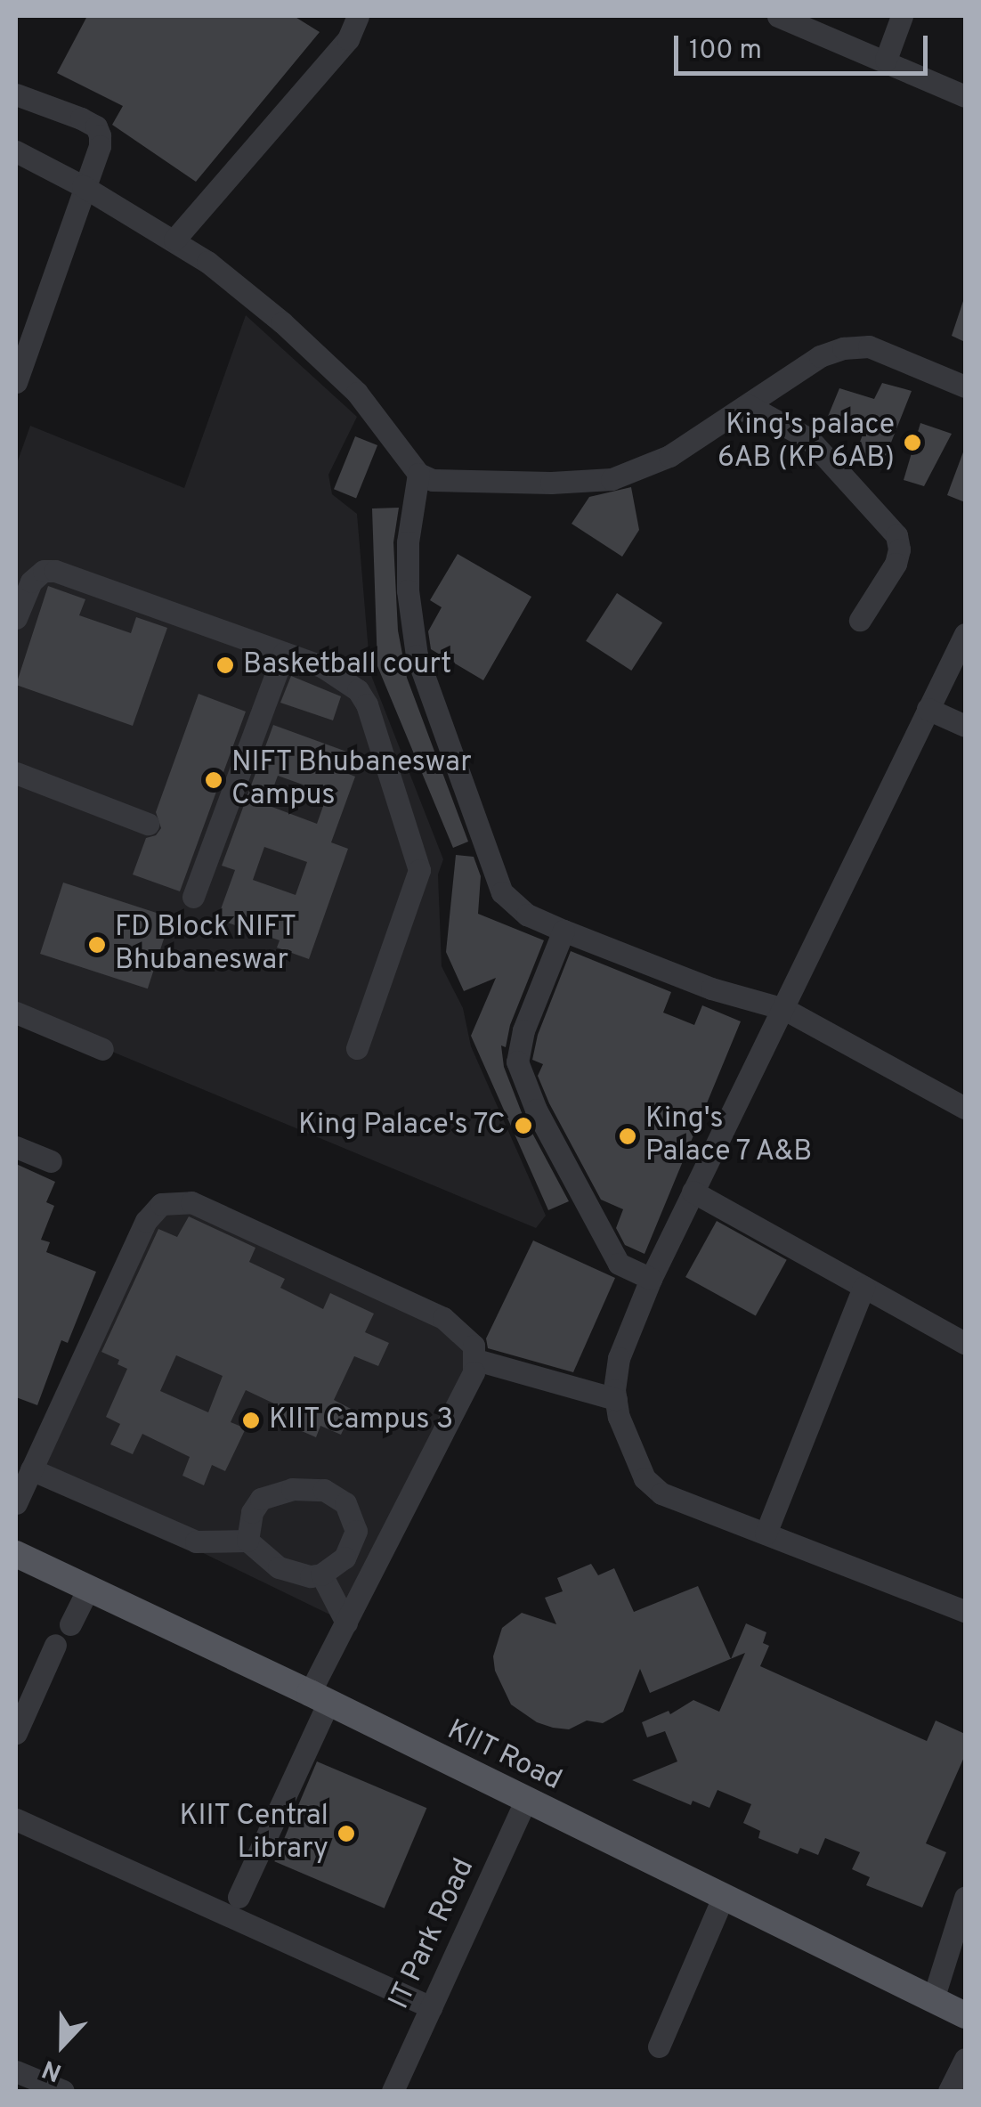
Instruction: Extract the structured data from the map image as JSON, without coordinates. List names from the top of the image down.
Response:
{
  "streets": {
    "main road": ["KIIT Road"],
    "street": ["IT Park Road"]
  },
  "crossings": [
    ["KIIT Road", "IT Park Road"]
  ],
  "places": [
    "King's palace 6AB (KP 6AB)",
    "Basketball court",
    "NIFT Bhubaneswar Campus",
    "FD Block NIFT Bhubaneswar",
    "King Palace's 7C",
    "King's Palace 7 A&B",
    "KIIT Campus 3",
    "KIIT Central Library"
  ],
  "scale_bar": "100 m",
  "north": "bottom"
}
